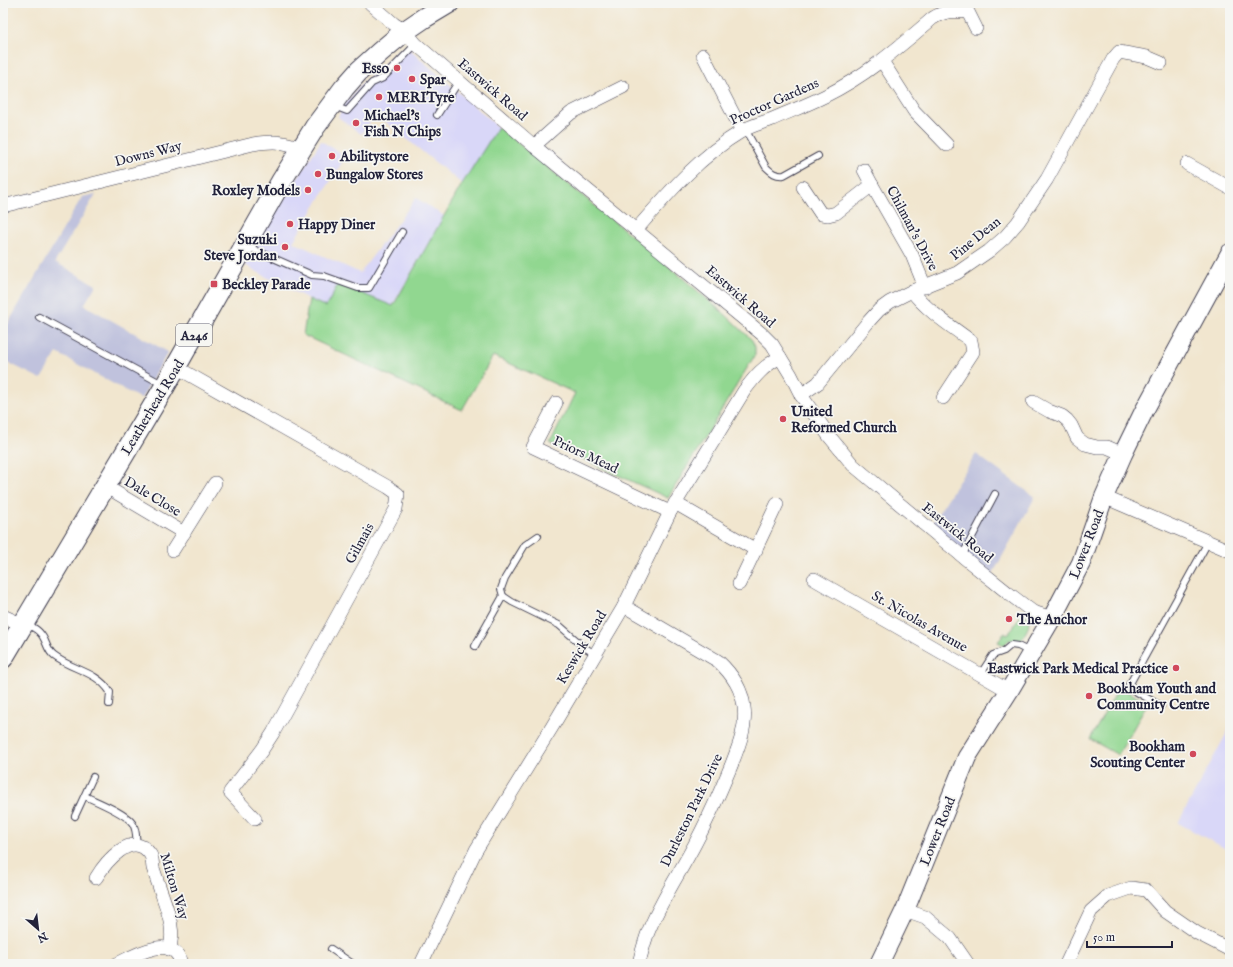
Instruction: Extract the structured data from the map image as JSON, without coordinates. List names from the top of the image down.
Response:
{
  "streets": {
    "main road": ["A246", "Leatherhead Road"],
    "street": [
      "Eastwick Road",
      "Proctor Gardens",
      "Downs Way",
      "Chilman's Drive",
      "Pine Dean",
      "Priors Mead",
      "Dale Close",
      "Gilmais",
      "Lower Road",
      "St. Nicolas Avenue",
      "Keswick Road",
      "Durleston Park Drive",
      "Milton Way"
    ]
  },
  "crossings": [
    ["Eastwick Road", "Proctor Gardens"],
    ["Eastwick Road", "Pine Dean"],
    ["Eastwick Road", "Leatherhead Road"],
    ["Eastwick Road", "Lower Road"],
    ["Eastwick Road", "Keswick Road"],
    ["Downs Way", "Leatherhead Road"],
    ["Chilman's Drive", "Pine Dean"],
    ["Leatherhead Road", "Dale Close"],
    ["Leatherhead Road", "Gilmais"],
    ["Priors Mead", "Keswick Road"],
    ["Lower Road", "St. Nicolas Avenue"],
    ["Keswick Road", "Durleston Park Drive"]
  ],
  "places": {
    "other": [
      "Esso",
      "Spar",
      "MERITyre",
      "Michael's Fish N Chips",
      "Abilitystore",
      "Bungalow Stores",
      "Roxley Models",
      "Happy Diner",
      "Suzuki Steve Jordan",
      "United Reformed Church",
      "The Anchor",
      "Eastwick Park Medical Practice",
      "Bookham Youth and Community Centre",
      "Bookham Scouting Center"
    ],
    "transit": ["Beckley Parade"]
  },
  "scale_bar": "50 m",
  "north": "bottom right"
}
